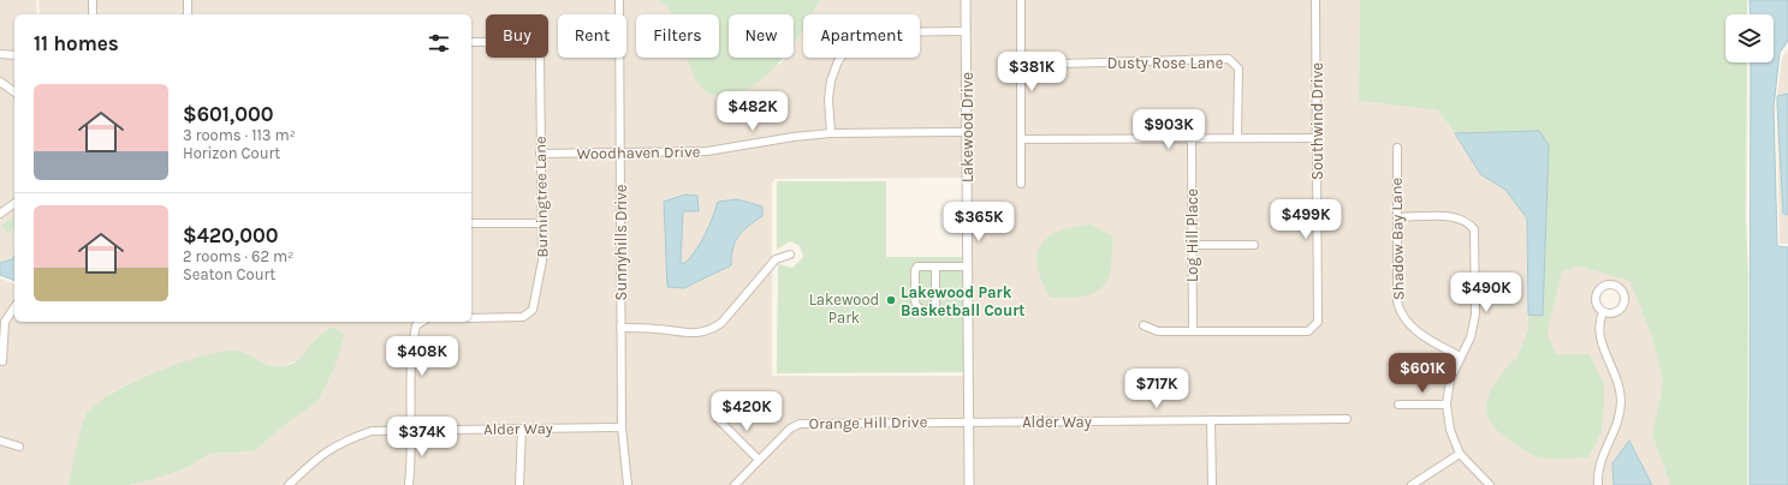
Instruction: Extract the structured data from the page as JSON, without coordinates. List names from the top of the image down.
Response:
{
  "streets": {
    "street": [
      "Dusty Rose Lane",
      "Southwind Drive",
      "Lakewood Drive",
      "Woodhaven Drive",
      "Burningtree Lane",
      "Log Hill Place",
      "Shadow Bay Lane",
      "Sunnyhills Drive",
      "Alder Way",
      "Orange Hill Drive"
    ]
  },
  "crossings": [
    ["Southwind Drive", "Log Hill Place"],
    ["Lakewood Drive", "Woodhaven Drive"],
    ["Lakewood Drive", "Alder Way"],
    ["Lakewood Drive", "Orange Hill Drive"],
    ["Woodhaven Drive", "Burningtree Lane"],
    ["Woodhaven Drive", "Sunnyhills Drive"],
    ["Sunnyhills Drive", "Alder Way"],
    ["Alder Way", "Orange Hill Drive"]
  ],
  "parks": ["Lakewood Park"],
  "places": ["Lakewood Park Basketball Court"],
  "page": {
    "chip": [
      "Buy",
      "Rent",
      "Filters",
      "New",
      "Apartment"
    ],
    "heading": "11 homes",
    "price": [
      "$381K",
      "$482K",
      "$903K",
      "$499K",
      "$365K",
      "$490K",
      "$408K",
      "$601K",
      "$717K",
      "$420K",
      "$374K"
    ],
    "list": [
      {
        "name": "$601,000",
        "note": "3 rooms · 113 m² · Horizon Court"
      },
      {
        "name": "$420,000",
        "note": "2 rooms · 62 m² · Seaton Court"
      }
    ]
  }
}
